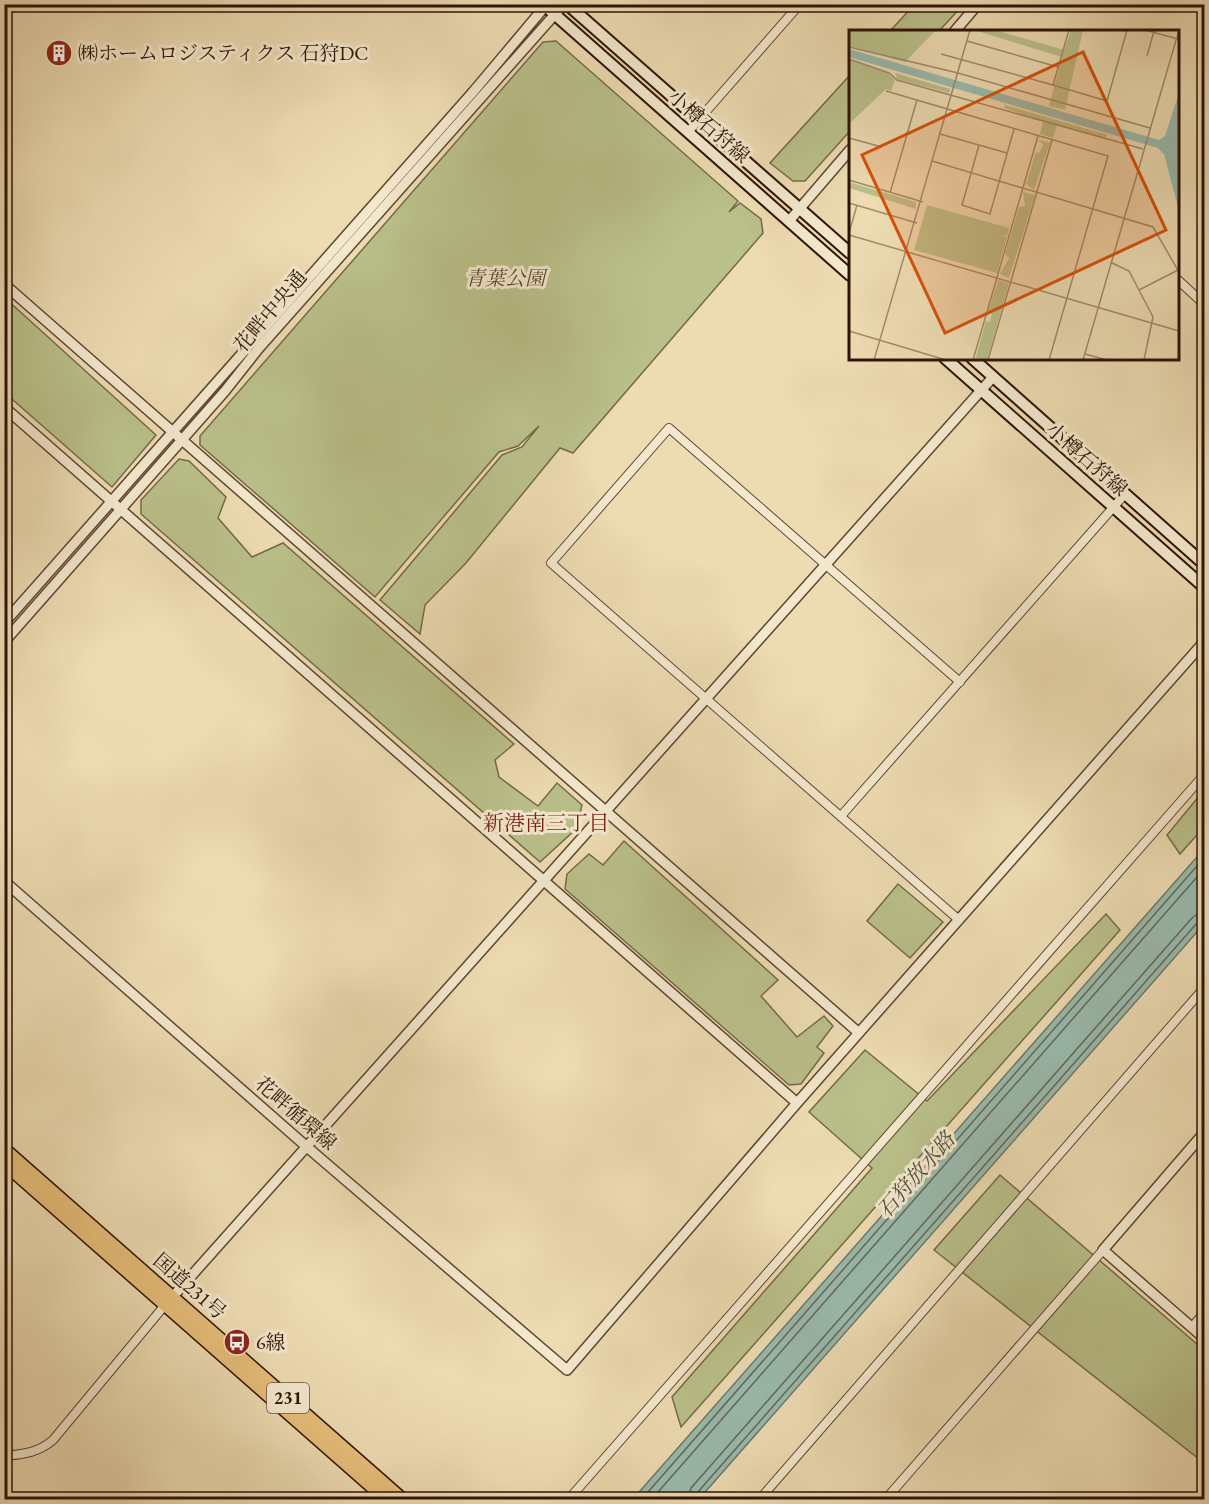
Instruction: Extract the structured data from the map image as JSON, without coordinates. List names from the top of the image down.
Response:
{
  "streets": {
    "highway": ["国道231号", "231"],
    "main road": ["小樽石狩線"],
    "street": ["花畔中央通", "花畔循環線"]
  },
  "crossings": [
    ["小樽石狩線", "花畔中央通"]
  ],
  "districts": ["新港南三丁目"],
  "water": ["石狩放水路"],
  "parks": ["青葉公園"],
  "places": {
    "building": ["㈱ホームロジスティクス 石狩DC"],
    "bus stop": ["6線"]
  }
}
